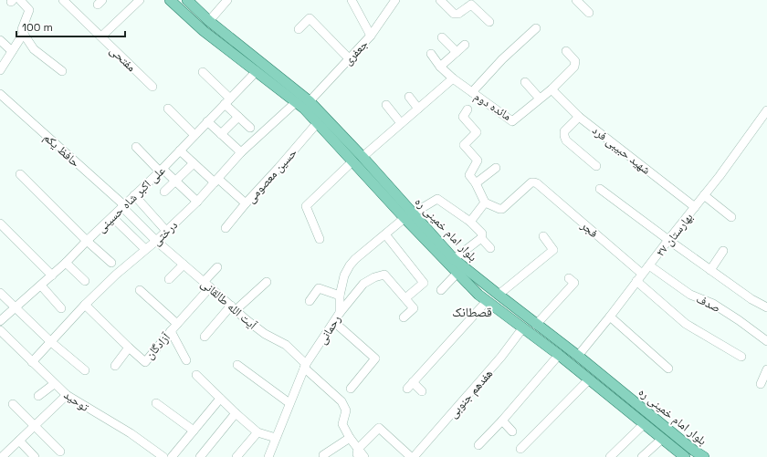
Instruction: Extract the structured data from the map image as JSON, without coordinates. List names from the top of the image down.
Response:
{
  "streets": {
    "main road": ["بلوار امام خمینی ره"],
    "street": [
      "جعفری",
      "مفتحی",
      "مائده دوم",
      "حافظ یکم",
      "شهید حبیبی فرد",
      "حسین معصومی",
      "علی اکبر شاه حسینی",
      "فجر",
      "درختی",
      "بهارستان ۲۷",
      "صدف",
      "آیت الله طالقانی",
      "رحمانی",
      "آزادگان",
      "هفدهم جنوبی",
      "توحید"
    ]
  },
  "crossings": [
    ["جعفری", "بلوار امام خمینی ره"],
    ["مائده دوم", "شهید حبیبی فرد"],
    ["حافظ یکم", "علی اکبر شاه حسینی"],
    ["حافظ یکم", "درختی"],
    ["حافظ یکم", "آیت الله طالقانی"],
    ["شهید حبیبی فرد", "بهارستان ۲۷"],
    ["حسین معصومی", "بلوار امام خمینی ره"],
    ["علی اکبر شاه حسینی", "بلوار امام خمینی ره"],
    ["بلوار امام خمینی ره", "درختی"],
    ["بلوار امام خمینی ره", "بهارستان ۲۷"],
    ["بلوار امام خمینی ره", "رحمانی"],
    ["بلوار امام خمینی ره", "هفدهم جنوبی"],
    ["فجر", "بهارستان ۲۷"],
    ["درختی", "آیت الله طالقانی"],
    ["درختی", "آزادگان"],
    ["درختی", "توحید"],
    ["بهارستان ۲۷", "صدف"],
    ["آیت الله طالقانی", "رحمانی"],
    ["آیت الله طالقانی", "آزادگان"]
  ],
  "districts": ["قصطانک"],
  "scale_bar": "100 m"
}
